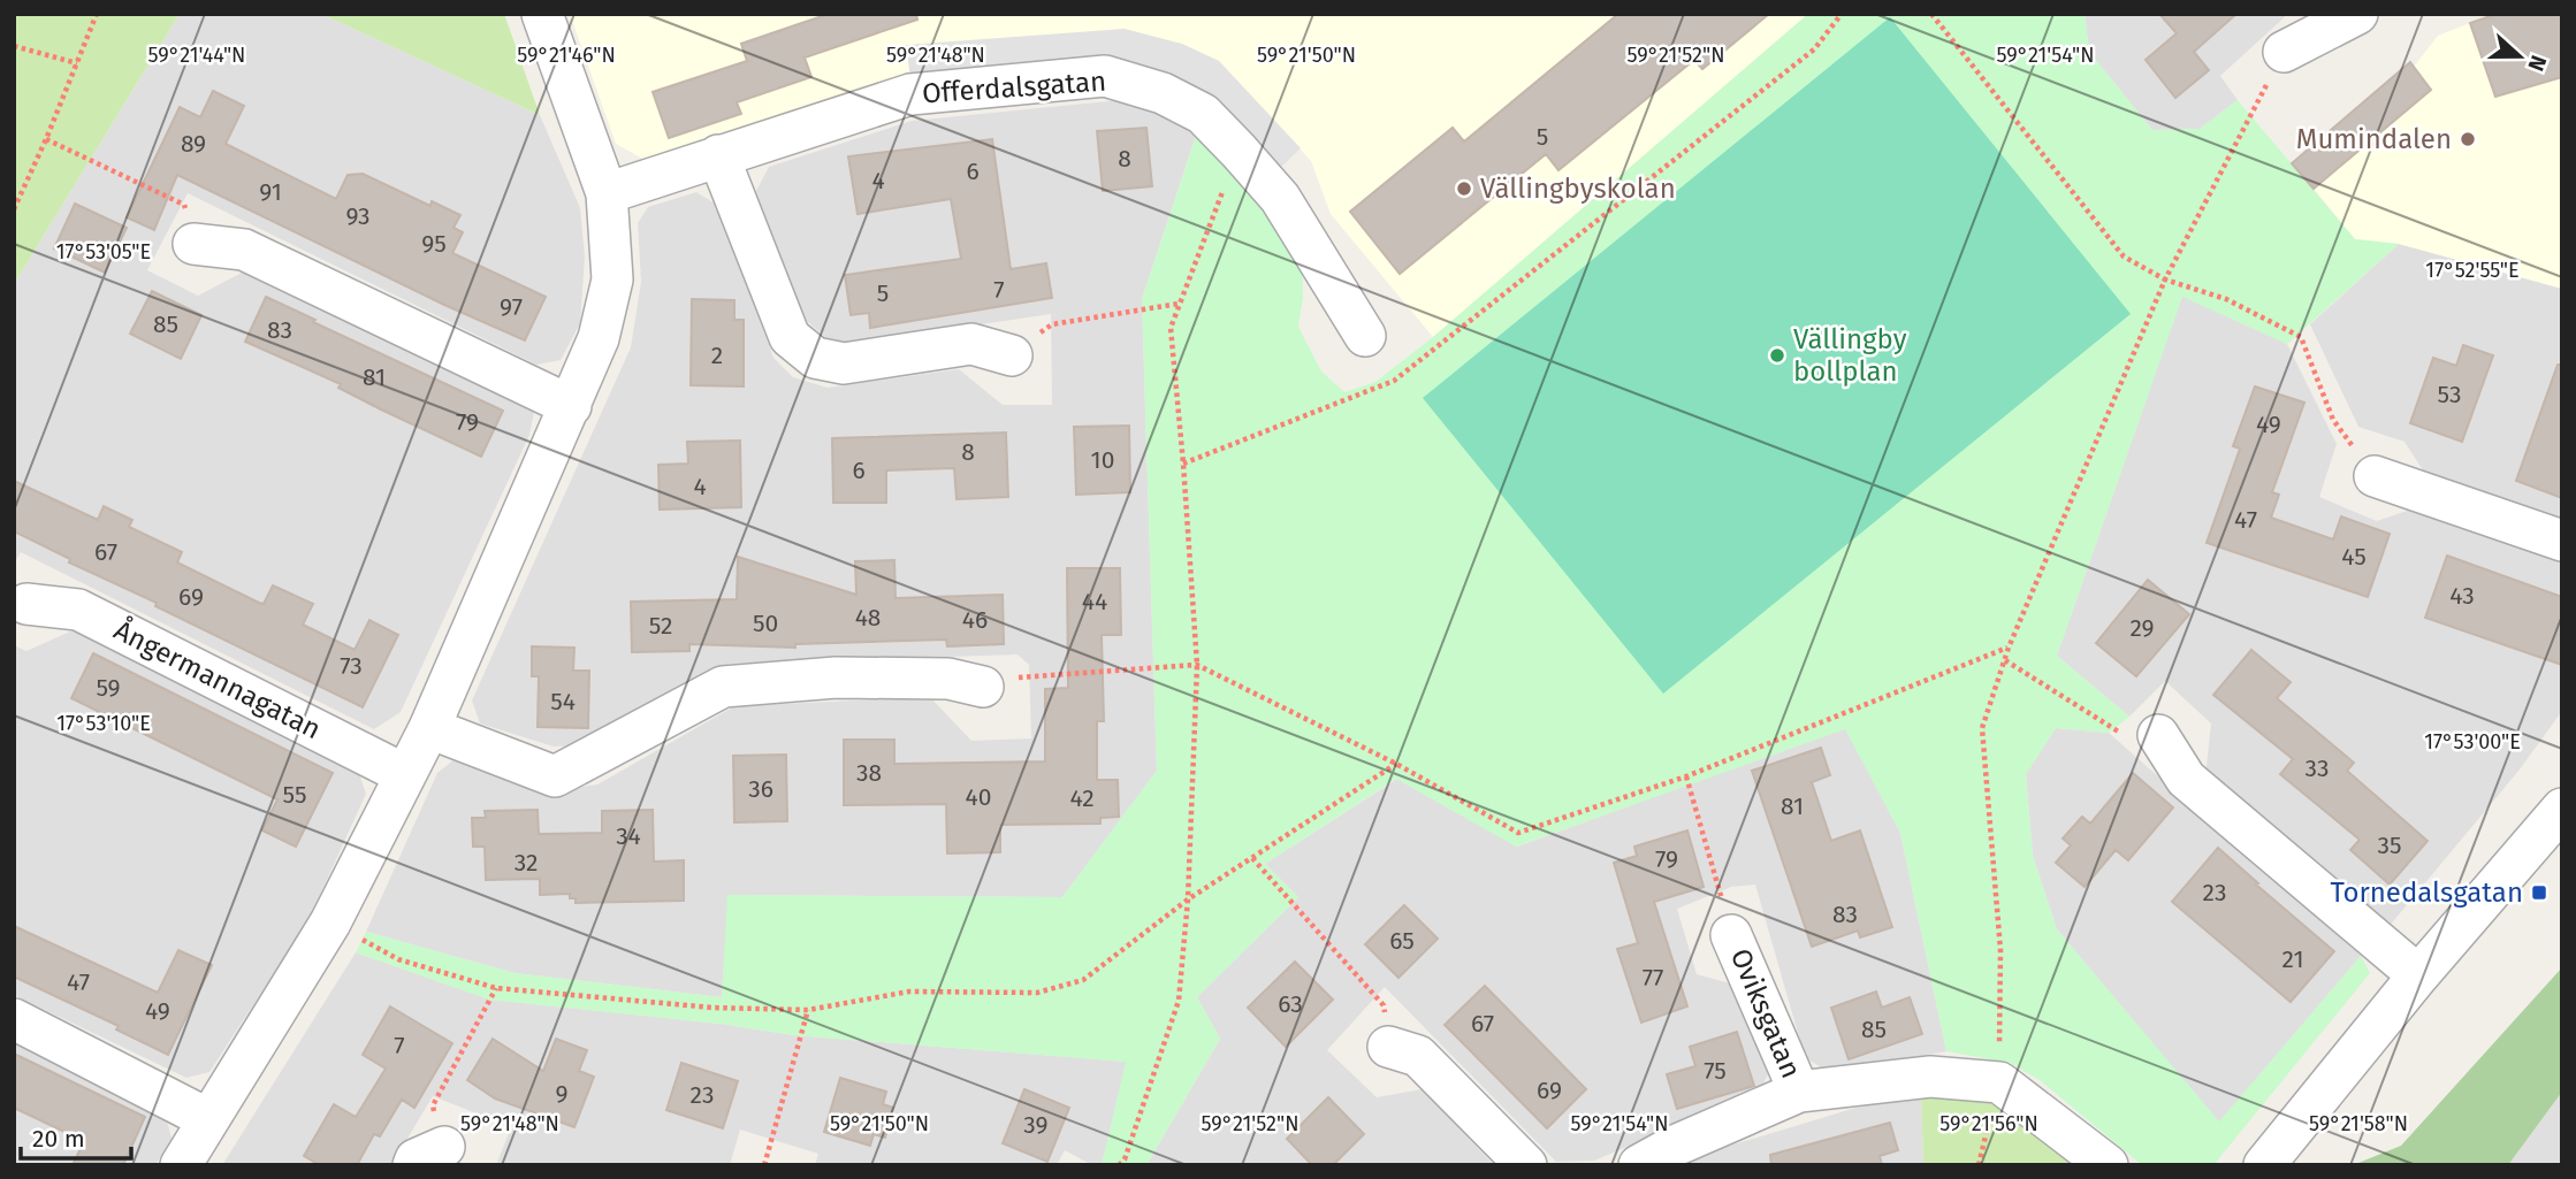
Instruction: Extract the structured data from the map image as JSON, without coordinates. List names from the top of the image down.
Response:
{
  "streets": {
    "street": ["Offerdalsgatan", "Ångermannagatan", "Oviksgatan"]
  },
  "places": {
    "other": ["Mumindalen", "Vällingbyskolan", "Vällingby bollplan"],
    "transit": ["Tornedalsgatan"]
  },
  "house_numbers": [
    "5",
    "89",
    "8",
    "6",
    "4",
    "91",
    "93",
    "95",
    "7",
    "5",
    "97",
    "85",
    "83",
    "2",
    "81",
    "53",
    "79",
    "49",
    "8",
    "10",
    "6",
    "4",
    "47",
    "67",
    "45",
    "43",
    "69",
    "44",
    "48",
    "46",
    "50",
    "52",
    "29",
    "73",
    "59",
    "54",
    "33",
    "38",
    "36",
    "55",
    "40",
    "42",
    "81",
    "34",
    "35",
    "79",
    "32",
    "23",
    "83",
    "65",
    "21",
    "77",
    "47",
    "63",
    "49",
    "67",
    "85",
    "7",
    "75",
    "69",
    "9",
    "23",
    "39"
  ],
  "scale_bar": "20 m",
  "north": "right",
  "coordinates": [
    "59°21'44\"N",
    "59°21'46\"N",
    "59°21'48\"N",
    "59°21'50\"N",
    "59°21'52\"N",
    "59°21'54\"N",
    "17°53'05\"E",
    "17°52'55\"E",
    "17°53'10\"E",
    "17°53'00\"E",
    "59°21'56\"N",
    "59°21'58\"N"
  ]
}
